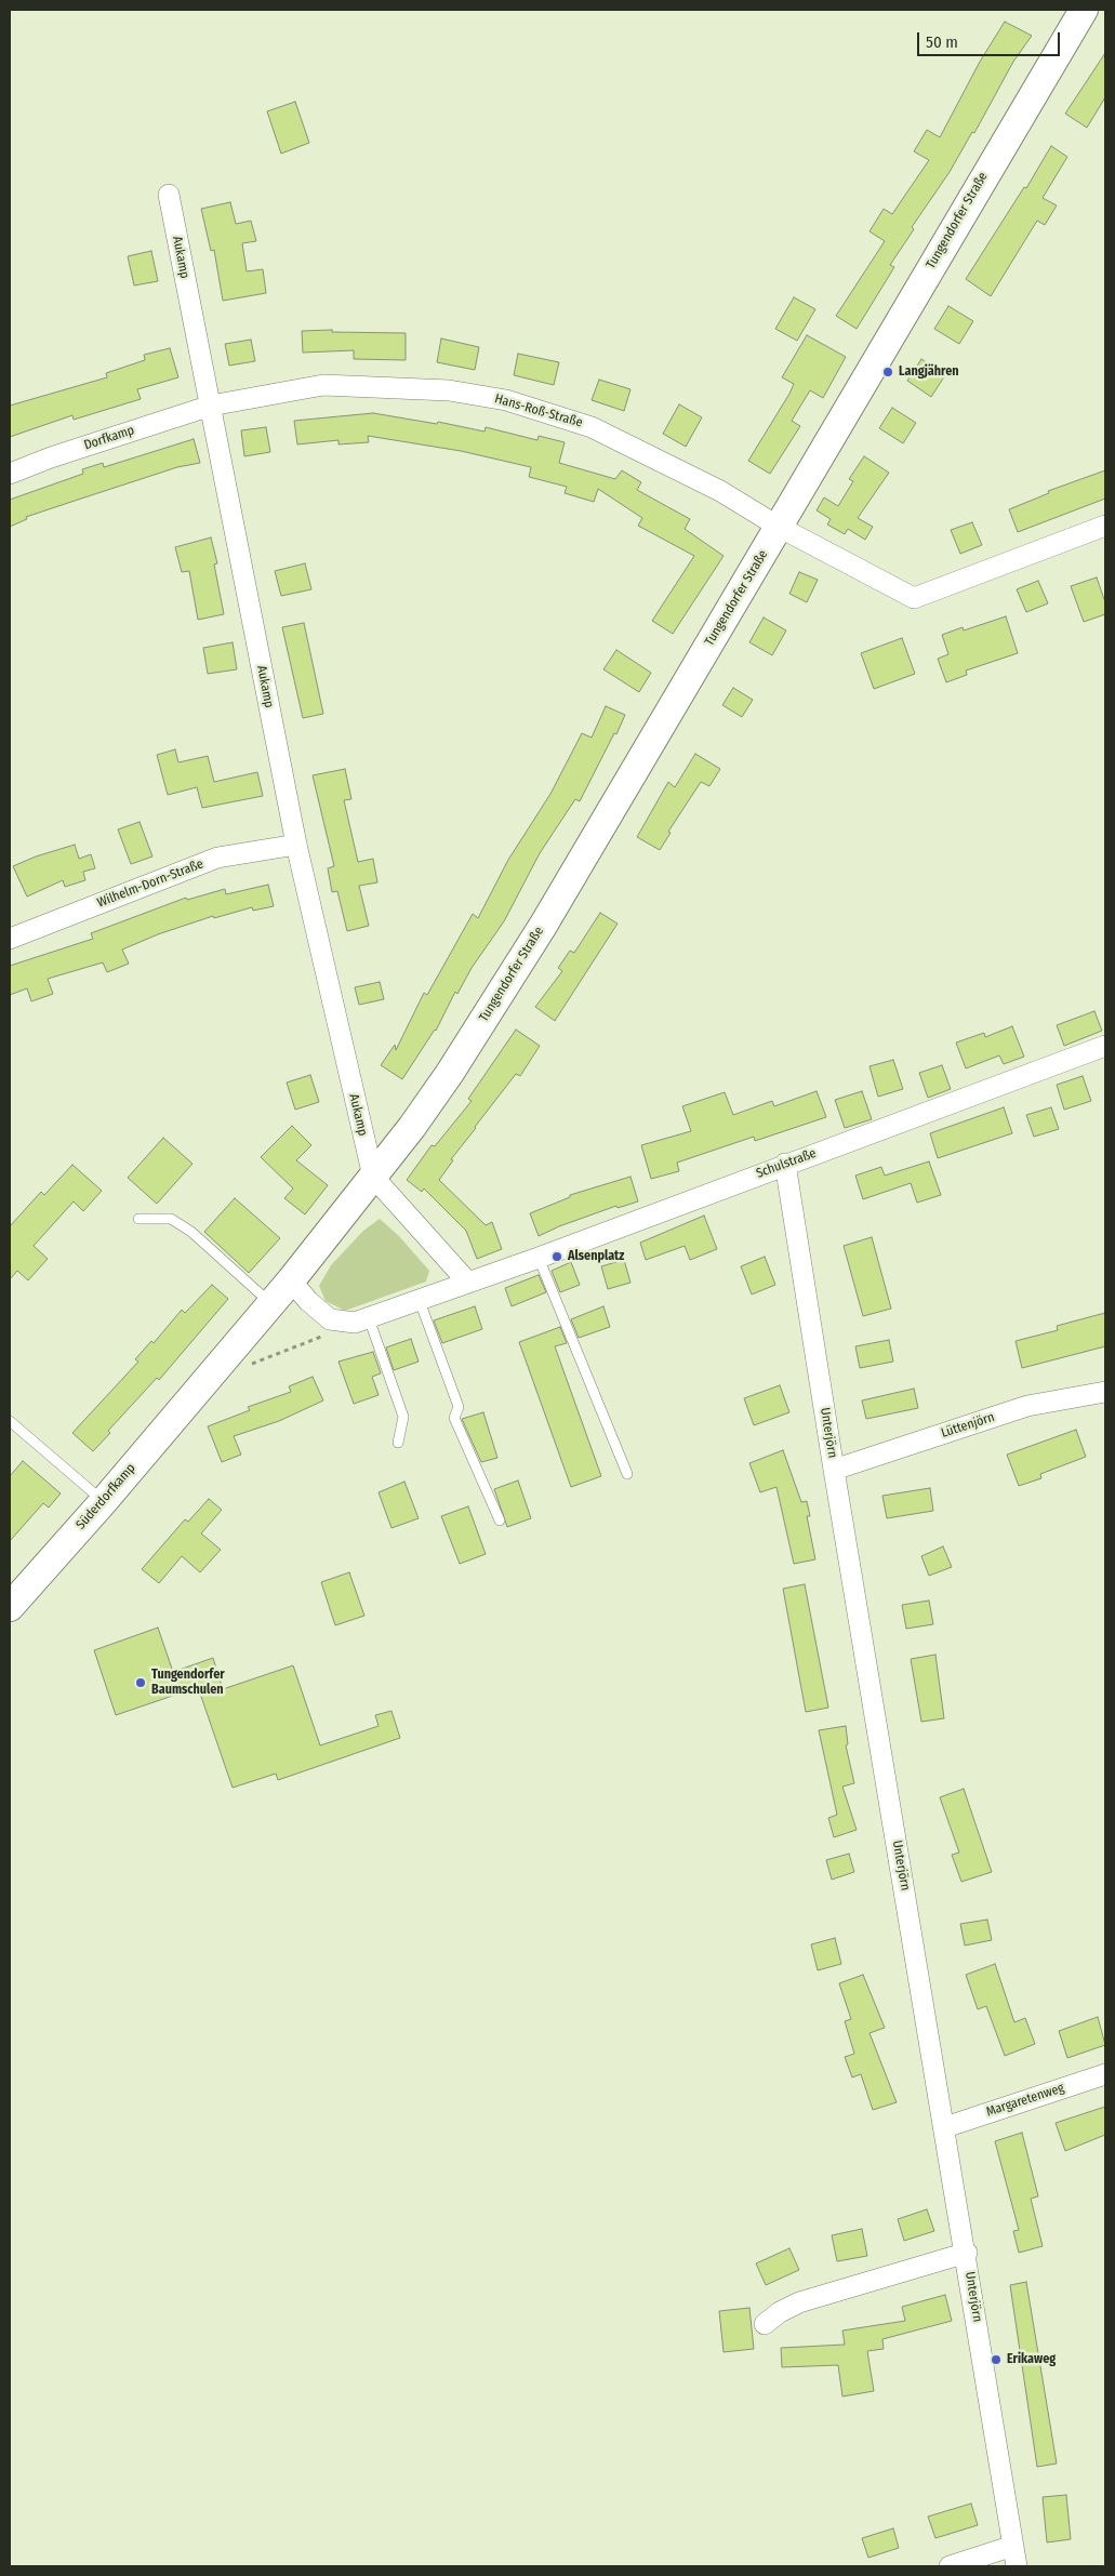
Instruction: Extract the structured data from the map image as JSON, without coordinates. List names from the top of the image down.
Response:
{
  "streets": {
    "main road": ["Tungendorfer Straße", "Süderdorfkamp"],
    "street": [
      "Aukamp",
      "Hans-Roß-Straße",
      "Dorfkamp",
      "Wilhelm-Dorn-Straße",
      "Schulstraße",
      "Lüttenjörn",
      "Unterjörn",
      "Margaretenweg"
    ]
  },
  "crossings": [
    ["Tungendorfer Straße", "Aukamp"],
    ["Tungendorfer Straße", "Hans-Roß-Straße"],
    ["Aukamp", "Hans-Roß-Straße"],
    ["Aukamp", "Dorfkamp"],
    ["Aukamp", "Wilhelm-Dorn-Straße"],
    ["Hans-Roß-Straße", "Dorfkamp"],
    ["Schulstraße", "Unterjörn"],
    ["Lüttenjörn", "Unterjörn"],
    ["Unterjörn", "Margaretenweg"]
  ],
  "places": [
    "Langjähren",
    "Alsenplatz",
    "Tungendorfer Baumschulen",
    "Erikaweg"
  ],
  "scale_bar": "50 m"
}
